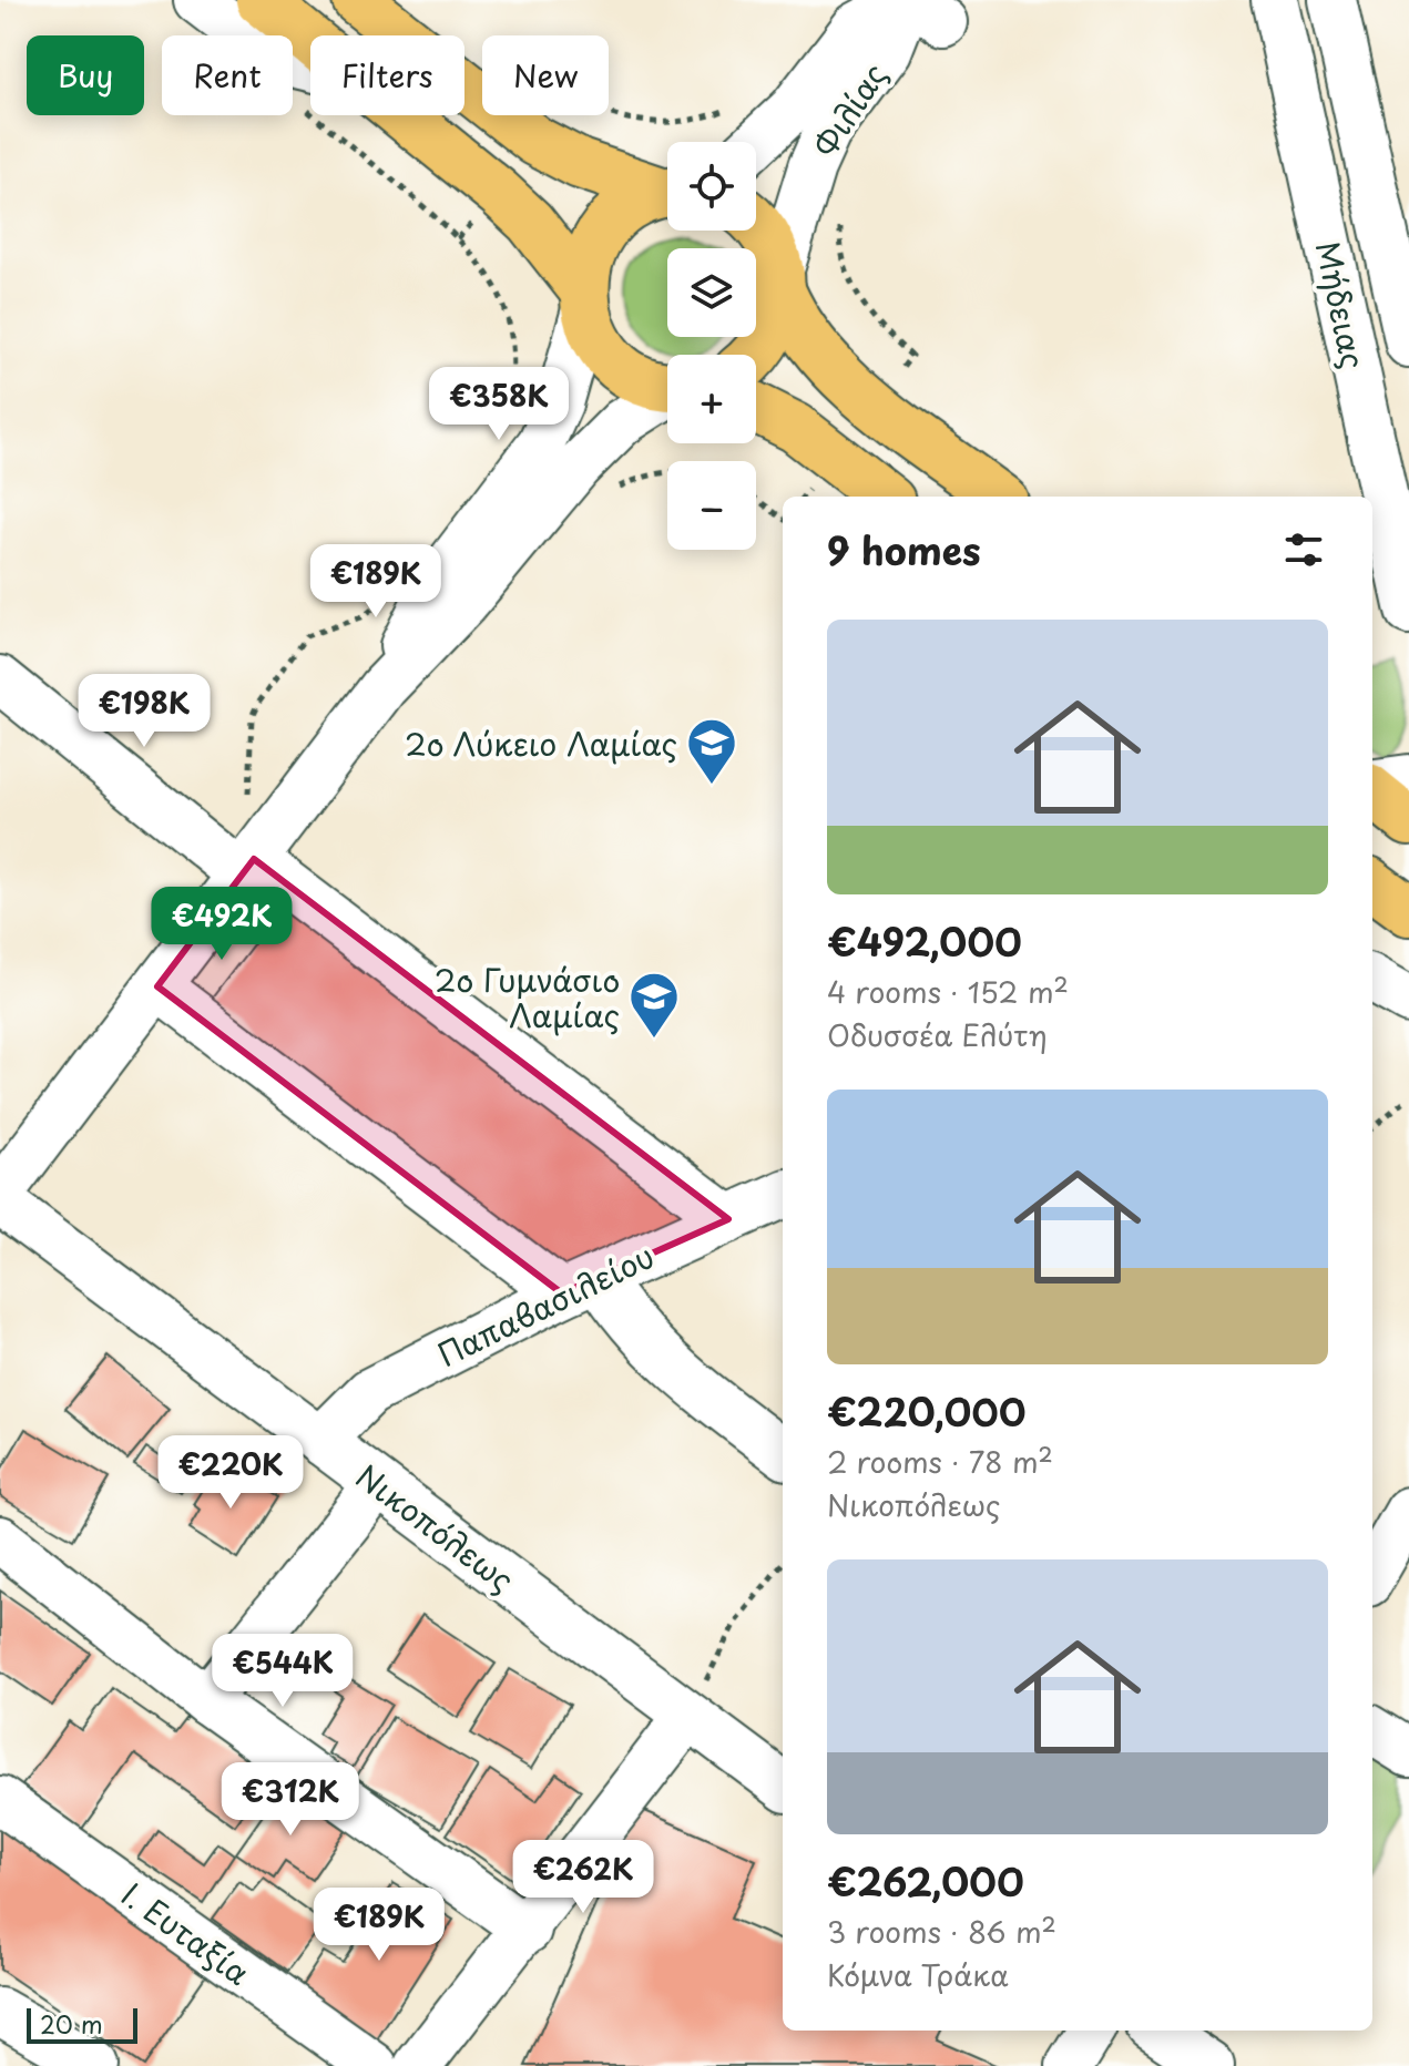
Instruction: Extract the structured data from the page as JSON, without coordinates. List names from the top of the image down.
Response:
{
  "streets": {
    "street": [
      "Φιλίας",
      "Μήδειας",
      "Παπαβασιλείου",
      "Νικοπόλεως",
      "Ι. Ευταξία"
    ]
  },
  "crossings": [
    ["Παπαβασιλείου", "Νικοπόλεως"]
  ],
  "places": {
    "school or university": ["2ο Λύκειο Λαμίας", "2ο Γυμνάσιο Λαμίας"]
  },
  "scale_bar": "20 m",
  "page": {
    "chip": [
      "Buy",
      "Rent",
      "Filters",
      "New"
    ],
    "map_buttons": ["+", "−"],
    "price": [
      "€358K",
      "€189K",
      "€198K",
      "€492K",
      "€220K",
      "€544K",
      "€312K",
      "€262K",
      "€189K"
    ],
    "heading": "9 homes",
    "list": [
      {
        "name": "€492,000",
        "note": "4 rooms · 152 m² · Οδυσσέα Ελύτη"
      },
      {
        "name": "€220,000",
        "note": "2 rooms · 78 m² · Νικοπόλεως"
      },
      {
        "name": "€262,000",
        "note": "3 rooms · 86 m² · Κόμνα Τράκα"
      }
    ],
    "scale": "20 m"
  }
}
